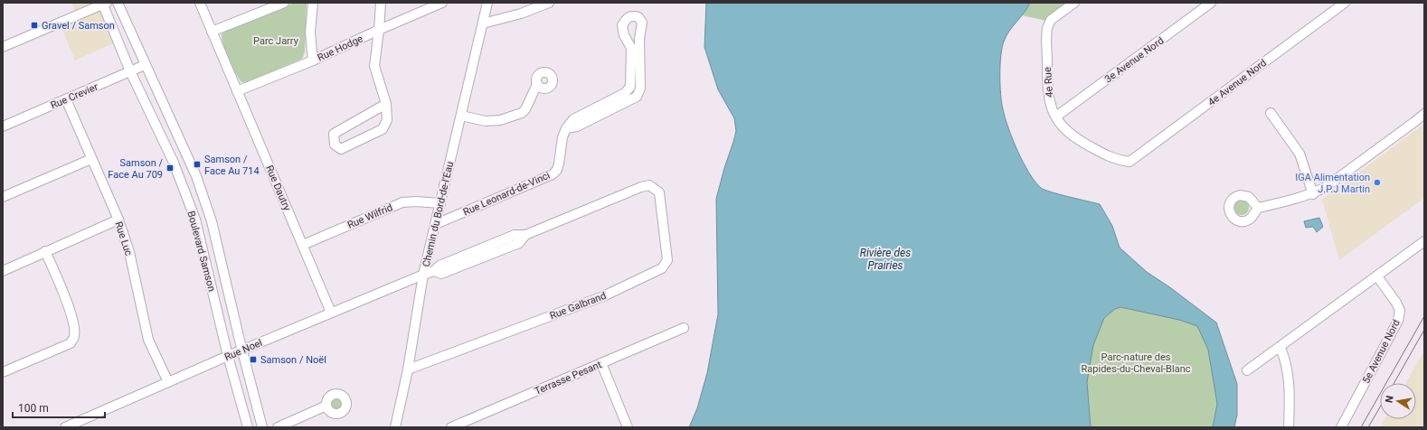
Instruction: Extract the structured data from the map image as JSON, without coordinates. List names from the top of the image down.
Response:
{
  "streets": {
    "street": [
      "Rue Hodge",
      "3e Avenue Nord",
      "4e Rue",
      "4e Avenue Nord",
      "Rue Crevier",
      "Rue Dautry",
      "Rue Leonard-de-Vinci",
      "Chemin du Bord-de-l'Eau",
      "Rue Wilfrid",
      "Rue Luc",
      "Boulevard Samson",
      "Rue Galbrand",
      "Rue Noel",
      "5e Avenue Nord",
      "Terrasse Pesant"
    ]
  },
  "crossings": [
    ["Rue Hodge", "Rue Dautry"],
    ["3e Avenue Nord", "4e Rue"],
    ["4e Rue", "4e Avenue Nord"],
    ["Rue Crevier", "Rue Luc"],
    ["Rue Crevier", "Boulevard Samson"],
    ["Rue Dautry", "Rue Wilfrid"],
    ["Rue Dautry", "Rue Noel"],
    ["Rue Leonard-de-Vinci", "Chemin du Bord-de-l'Eau"],
    ["Chemin du Bord-de-l'Eau", "Rue Wilfrid"],
    ["Chemin du Bord-de-l'Eau", "Rue Galbrand"],
    ["Chemin du Bord-de-l'Eau", "Rue Noel"],
    ["Rue Luc", "Rue Noel"],
    ["Boulevard Samson", "Rue Noel"],
    ["Rue Galbrand", "Rue Noel"]
  ],
  "water": ["Rivière des Prairies"],
  "parks": ["Parc Jarry", "Parc-nature des Rapides-du-Cheval-Blanc"],
  "places": {
    "transit": [
      "Gravel / Samson",
      "Samson / Face Au 714",
      "Samson / Face Au 709",
      "Samson / Noël"
    ],
    "other": ["IGA Alimentation J.P.J Martin"]
  },
  "scale_bar": "100 m",
  "north": "left"
}
